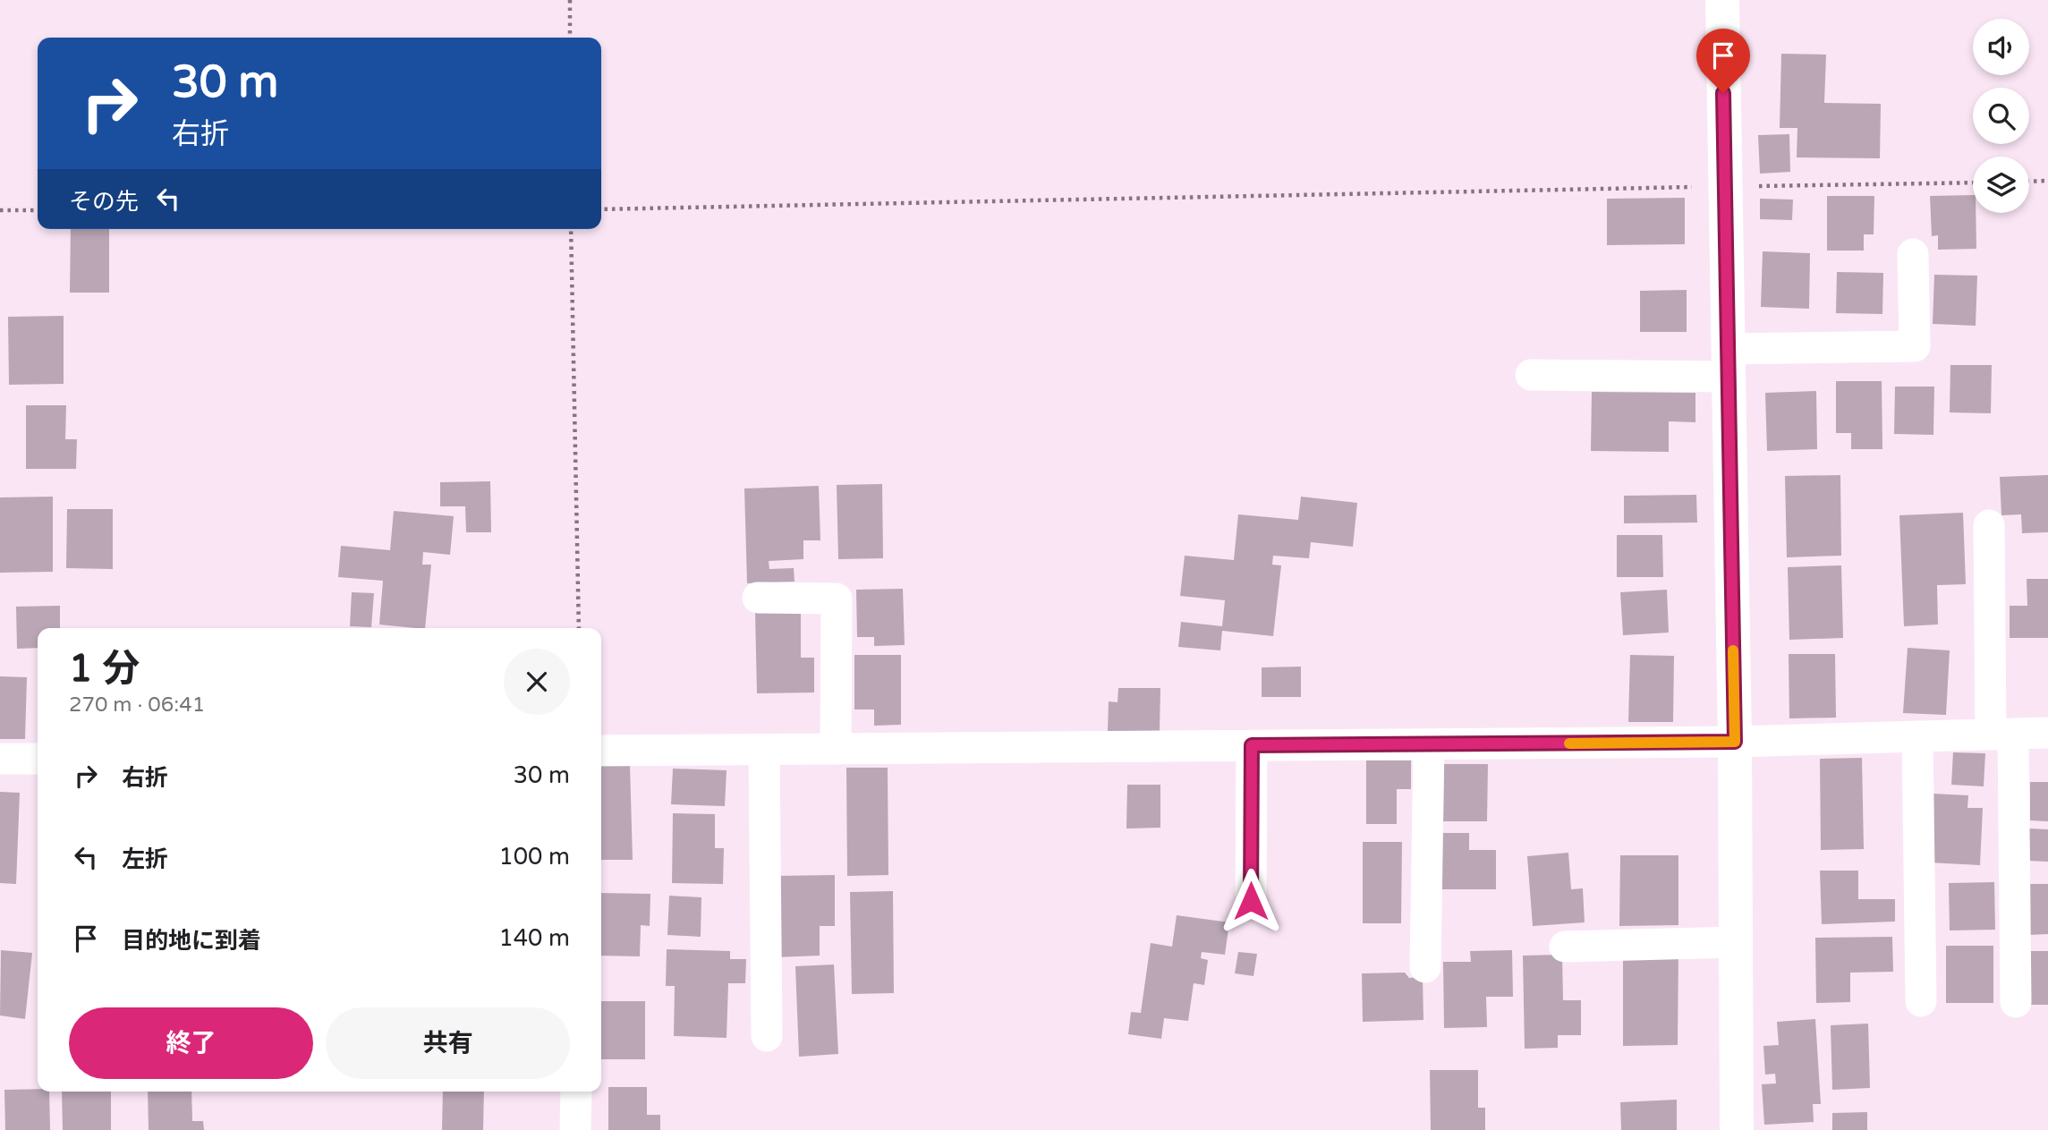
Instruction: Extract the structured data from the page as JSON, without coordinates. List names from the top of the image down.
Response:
{
  "page": {
    "turn": ["30 m", "右折"],
    "then": "その先",
    "heading": ["1 分", "270 m · 06:41"],
    "list": [
      {
        "name": "右折",
        "value": "30 m"
      },
      {
        "name": "左折",
        "value": "100 m"
      },
      {
        "name": "目的地に到着",
        "value": "140 m"
      }
    ],
    "buttons": ["終了", "共有"]
  }
}
